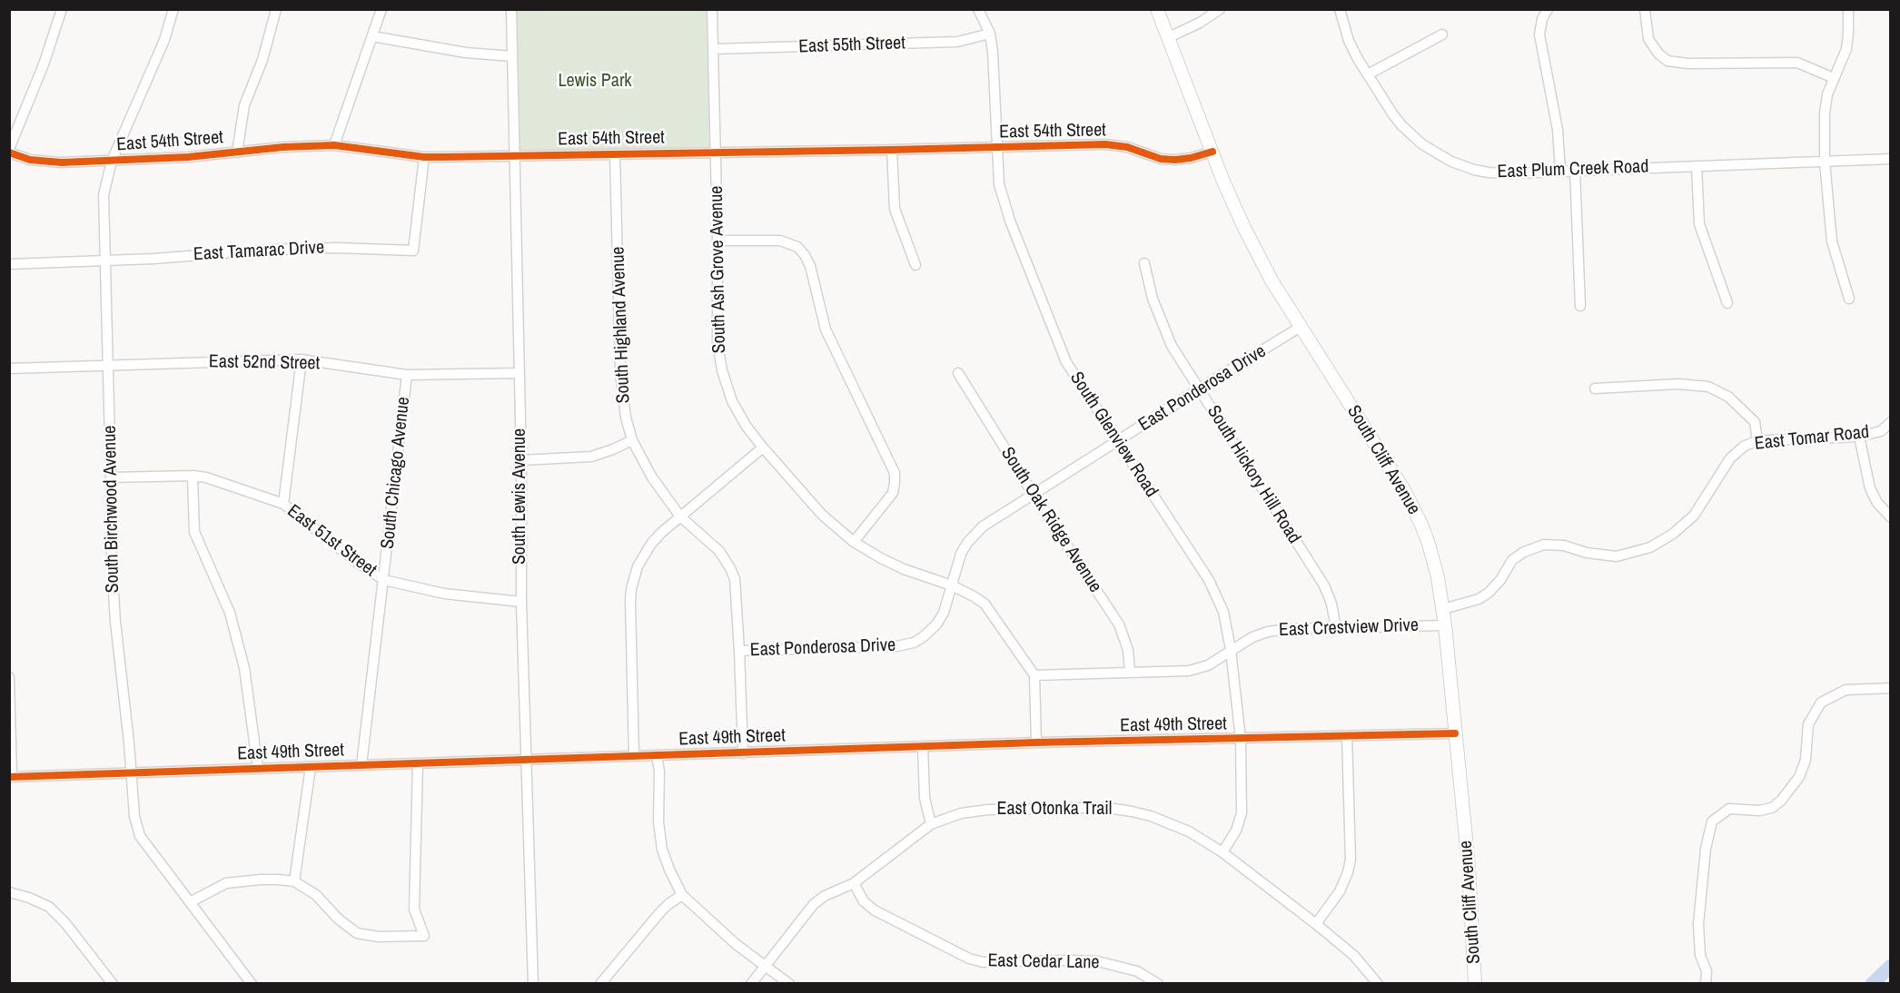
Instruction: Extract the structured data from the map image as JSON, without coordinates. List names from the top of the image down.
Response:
{
  "streets": {
    "main road": ["South Cliff Avenue"],
    "street": [
      "East 55th Street",
      "East 54th Street",
      "East Plum Creek Road",
      "East Tamarac Drive",
      "South Ash Grove Avenue",
      "South Highland Avenue",
      "East 52nd Street",
      "East Ponderosa Drive",
      "South Glenview Road",
      "East Tomar Road",
      "South Chicago Avenue",
      "South Hickory Hill Road",
      "South Lewis Avenue",
      "South Birchwood Avenue",
      "South Oak Ridge Avenue",
      "East 51st Street",
      "East Crestview Drive",
      "East 49th Street",
      "East Otonka Trail",
      "East Cedar Lane"
    ]
  },
  "crossings": [
    ["East 55th Street", "South Ash Grove Avenue"],
    ["East 55th Street", "South Glenview Road"],
    ["East 54th Street", "East Tamarac Drive"],
    ["East 54th Street", "South Ash Grove Avenue"],
    ["East 54th Street", "South Highland Avenue"],
    ["East 54th Street", "South Glenview Road"],
    ["East 54th Street", "South Cliff Avenue"],
    ["East 54th Street", "South Lewis Avenue"],
    ["East 54th Street", "South Birchwood Avenue"],
    ["East Tamarac Drive", "South Birchwood Avenue"],
    ["South Ash Grove Avenue", "East Ponderosa Drive"],
    ["South Ash Grove Avenue", "East Crestview Drive"],
    ["South Highland Avenue", "East Ponderosa Drive"],
    ["South Highland Avenue", "East 49th Street"],
    ["East 52nd Street", "South Chicago Avenue"],
    ["East 52nd Street", "South Lewis Avenue"],
    ["East 52nd Street", "South Birchwood Avenue"],
    ["East Ponderosa Drive", "South Glenview Road"],
    ["East Ponderosa Drive", "South Cliff Avenue"],
    ["East Ponderosa Drive", "South Hickory Hill Road"],
    ["East Ponderosa Drive", "South Oak Ridge Avenue"],
    ["South Glenview Road", "East Crestview Drive"],
    ["South Glenview Road", "East 49th Street"],
    ["South Glenview Road", "East Otonka Trail"],
    ["East Tomar Road", "South Cliff Avenue"],
    ["South Cliff Avenue", "East Crestview Drive"],
    ["South Cliff Avenue", "East 49th Street"],
    ["South Chicago Avenue", "East 51st Street"],
    ["South Chicago Avenue", "East 49th Street"],
    ["South Hickory Hill Road", "East Crestview Drive"],
    ["South Lewis Avenue", "East 51st Street"],
    ["South Lewis Avenue", "East 49th Street"],
    ["South Birchwood Avenue", "East 51st Street"],
    ["South Birchwood Avenue", "East 49th Street"],
    ["South Oak Ridge Avenue", "East Crestview Drive"],
    ["East Otonka Trail", "East Cedar Lane"]
  ],
  "parks": ["Lewis Park"]
}
